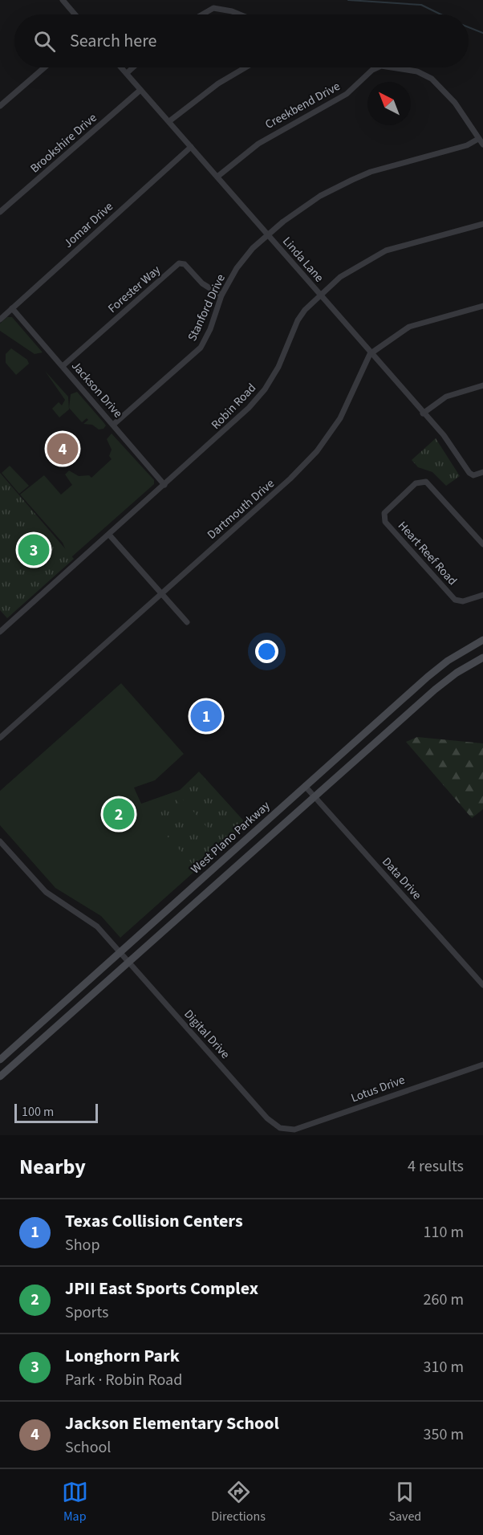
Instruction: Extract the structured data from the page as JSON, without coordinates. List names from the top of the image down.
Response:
{
  "streets": {
    "main road": ["West Plano Parkway"],
    "street": [
      "Creekbend Drive",
      "Brookshire Drive",
      "Jomar Drive",
      "Linda Lane",
      "Forester Way",
      "Stanford Drive",
      "Jackson Drive",
      "Robin Road",
      "Dartmouth Drive",
      "Heart Reef Road",
      "Data Drive",
      "Digital Drive",
      "Lotus Drive"
    ]
  },
  "crossings": [
    ["Creekbend Drive", "Linda Lane"],
    ["Creekbend Drive", "Stanford Drive"],
    ["Brookshire Drive", "Linda Lane"],
    ["Jomar Drive", "Linda Lane"],
    ["Jomar Drive", "Jackson Drive"],
    ["Linda Lane", "Stanford Drive"],
    ["Linda Lane", "Robin Road"],
    ["Linda Lane", "Dartmouth Drive"],
    ["Forester Way", "Stanford Drive"],
    ["Forester Way", "Jackson Drive"],
    ["Stanford Drive", "Jackson Drive"],
    ["Jackson Drive", "Robin Road"],
    ["West Plano Parkway", "Data Drive"],
    ["West Plano Parkway", "Digital Drive"],
    ["Digital Drive", "Lotus Drive"]
  ],
  "scale_bar": "100 m",
  "north": "top left",
  "page": {
    "search": "Search here",
    "pins": [
      "4",
      "3",
      "1",
      "2"
    ],
    "scale": "100 m",
    "heading": ["Nearby", "4 results"],
    "list": [
      {
        "mark": "1",
        "name": "Texas Collision Centers",
        "note": "Shop",
        "value": "110 m"
      },
      {
        "mark": "2",
        "name": "JPII East Sports Complex",
        "note": "Sports",
        "value": "260 m"
      },
      {
        "mark": "3",
        "name": "Longhorn Park",
        "note": "Park · Robin Road",
        "value": "310 m"
      },
      {
        "mark": "4",
        "name": "Jackson Elementary School",
        "note": "School",
        "value": "350 m"
      }
    ],
    "nav": ["Map", "Directions", "Saved"]
  }
}
